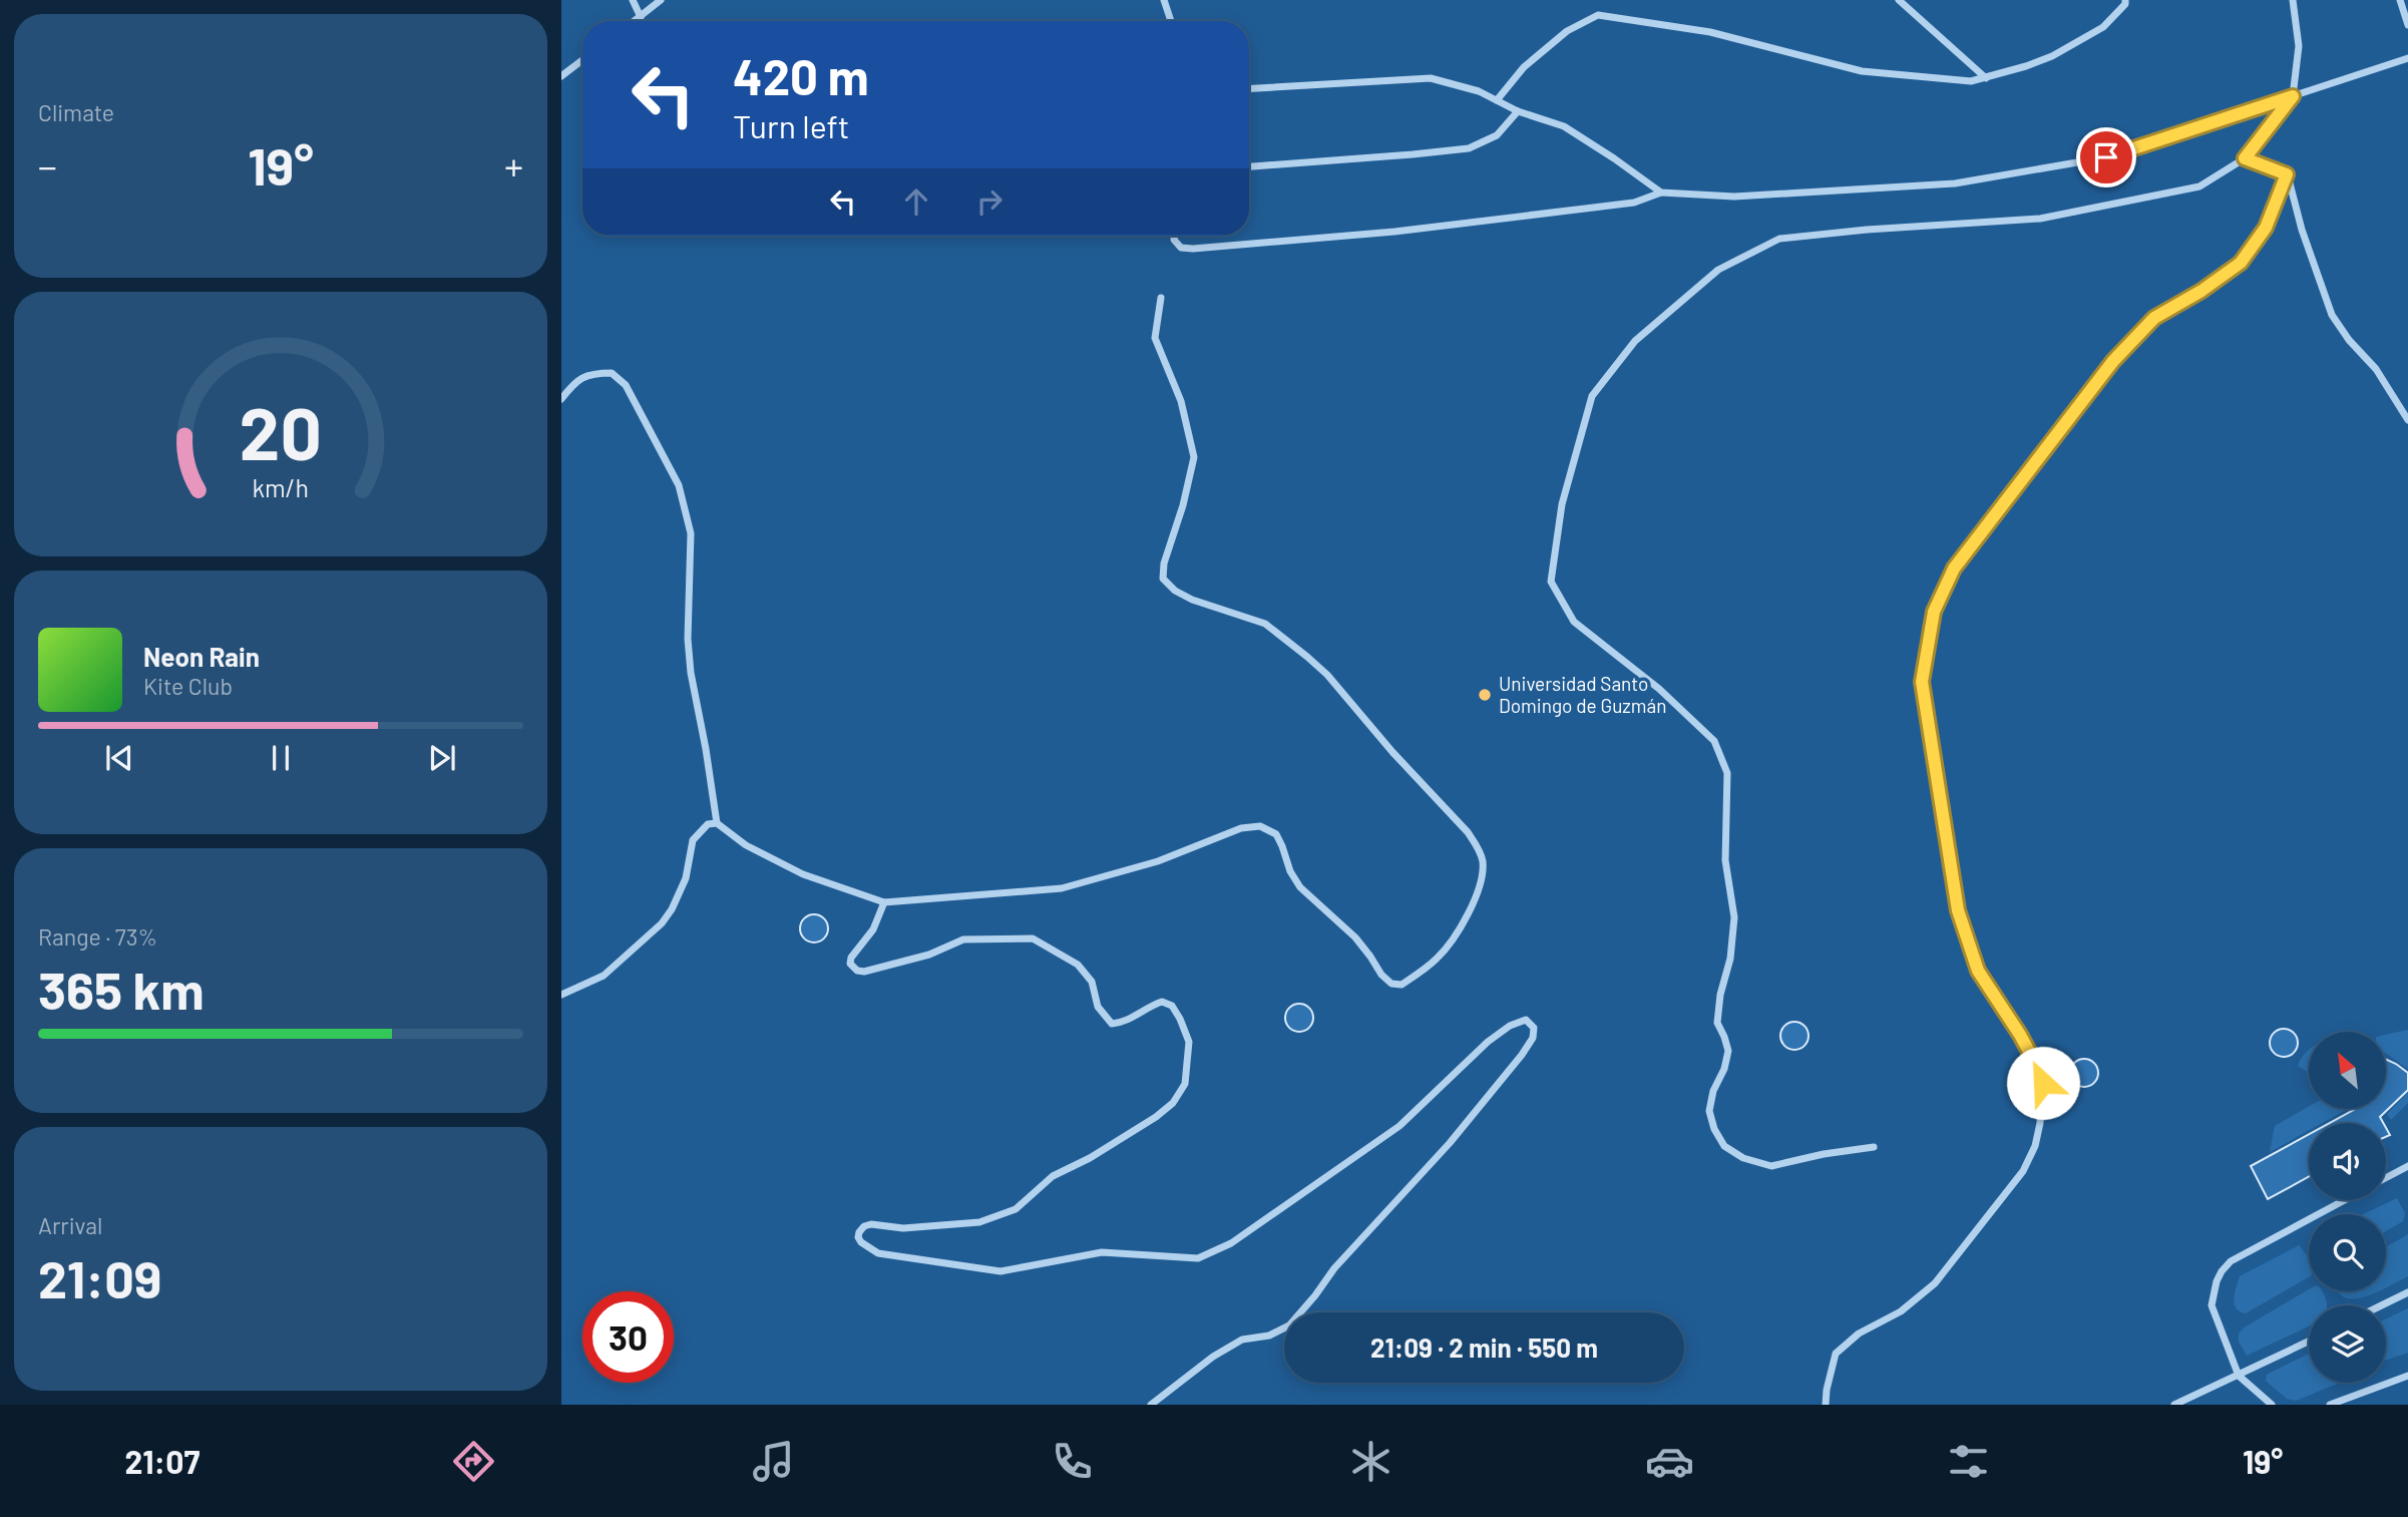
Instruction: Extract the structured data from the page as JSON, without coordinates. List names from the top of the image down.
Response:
{
  "places": ["Universidad Santo Domingo de Guzmán"],
  "north": "top left",
  "page": {
    "tile": [
      "Climate",
      ["Range · 73%", "365 km"],
      ["Arrival", "21:09"]
    ],
    "turn": ["420 m", "Turn left"],
    "heat": ["−", "19°", "+"],
    "song": ["Neon Rain", "Kite Club"],
    "limit": "30",
    "trip": "21:09 · 2 min · 550 m",
    "tabs": ["21:07", "19°"],
    "gauge": ["20", "km/h"]
  }
}
